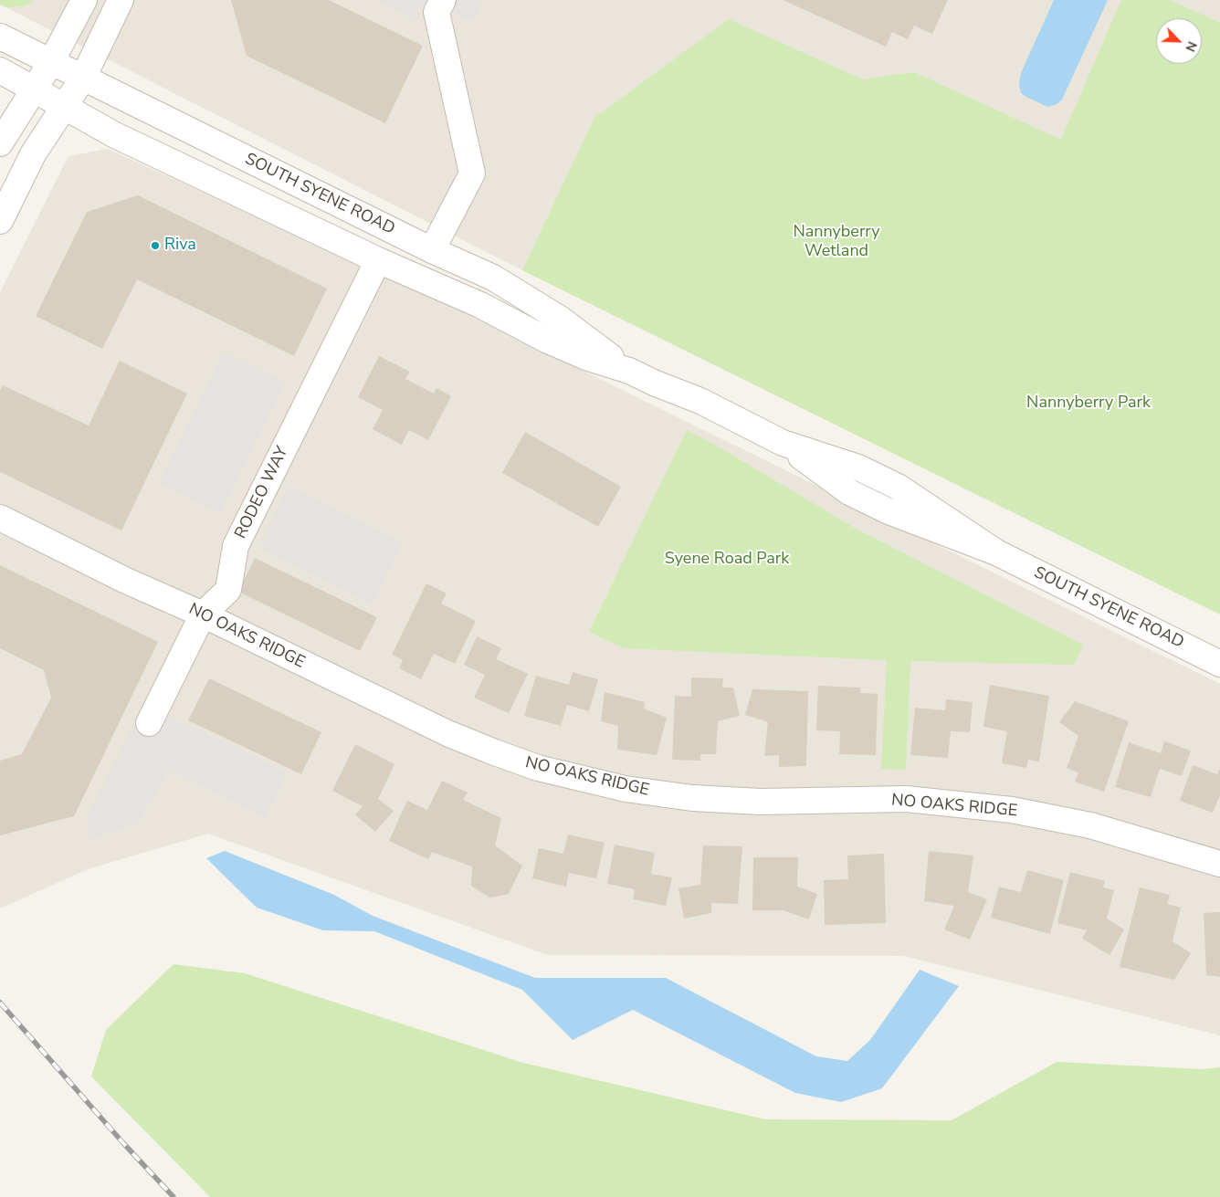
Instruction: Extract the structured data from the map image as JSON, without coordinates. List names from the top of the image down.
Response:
{
  "streets": {
    "street": ["SOUTH SYENE ROAD", "RODEO WAY", "NO OAKS RIDGE"]
  },
  "crossings": [
    ["SOUTH SYENE ROAD", "RODEO WAY"],
    ["RODEO WAY", "NO OAKS RIDGE"]
  ],
  "parks": ["Nannyberry Wetland", "Nannyberry Park", "Syene Road Park"],
  "places": ["Riva"],
  "north": "bottom right"
}
